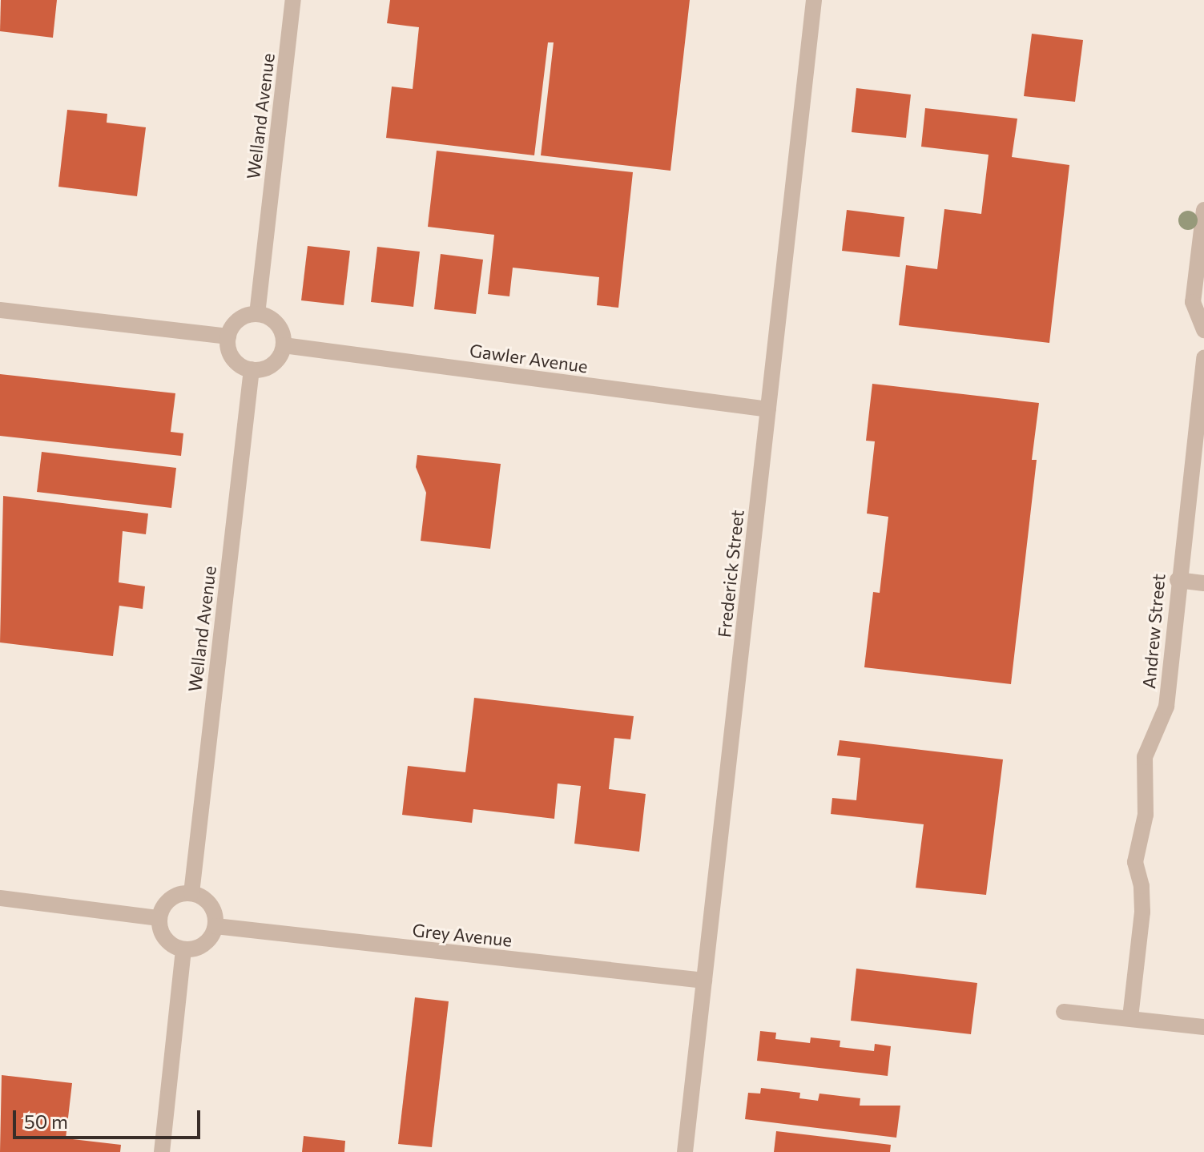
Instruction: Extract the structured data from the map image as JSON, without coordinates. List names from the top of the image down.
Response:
{
  "streets": {
    "street": [
      "Welland Avenue",
      "Gawler Avenue",
      "Frederick Street",
      "Andrew Street",
      "Grey Avenue"
    ]
  },
  "crossings": [
    ["Welland Avenue", "Gawler Avenue"],
    ["Welland Avenue", "Grey Avenue"],
    ["Gawler Avenue", "Frederick Street"],
    ["Frederick Street", "Grey Avenue"]
  ],
  "scale_bar": "50 m"
}
